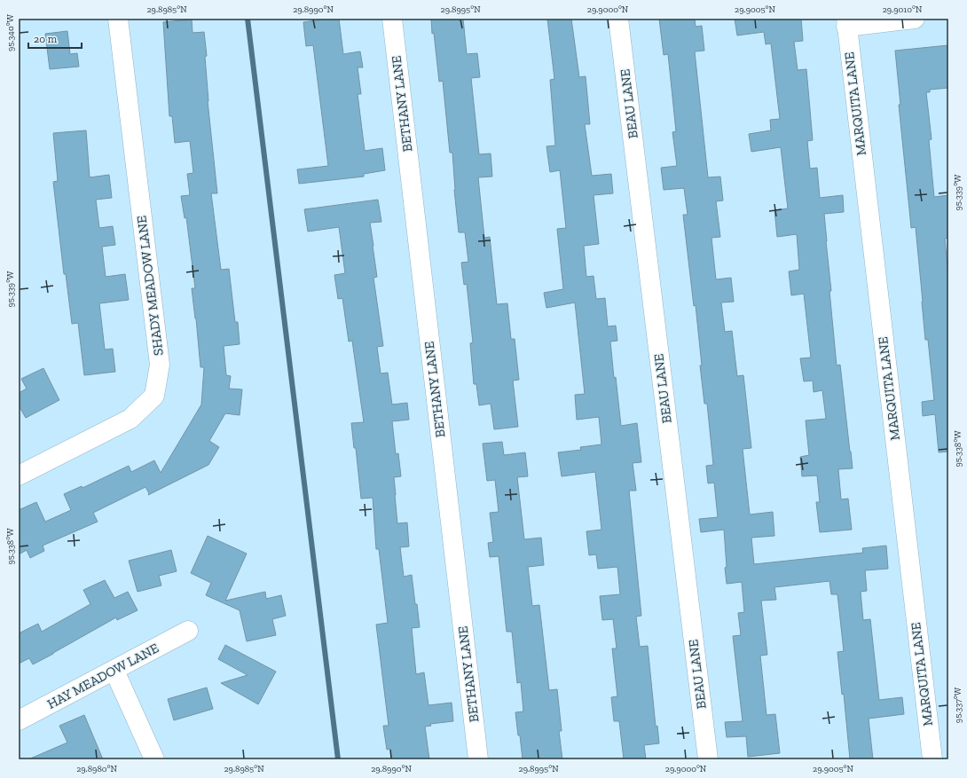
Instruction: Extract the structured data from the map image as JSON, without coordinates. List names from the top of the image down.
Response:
{
  "streets": {
    "street": [
      "BETHANY LANE",
      "BEAU LANE",
      "MARQUITA LANE",
      "SHADY MEADOW LANE",
      "HAY MEADOW LANE"
    ]
  },
  "scale_bar": "20 m",
  "coordinates": [
    "29.8985°N",
    "29.8990°N",
    "29.8995°N",
    "29.9000°N",
    "29.9005°N",
    "29.9010°N",
    "95.340°W",
    "95.339°W",
    "95.338°W",
    "95.337°W",
    "29.8980°N"
  ]
}
